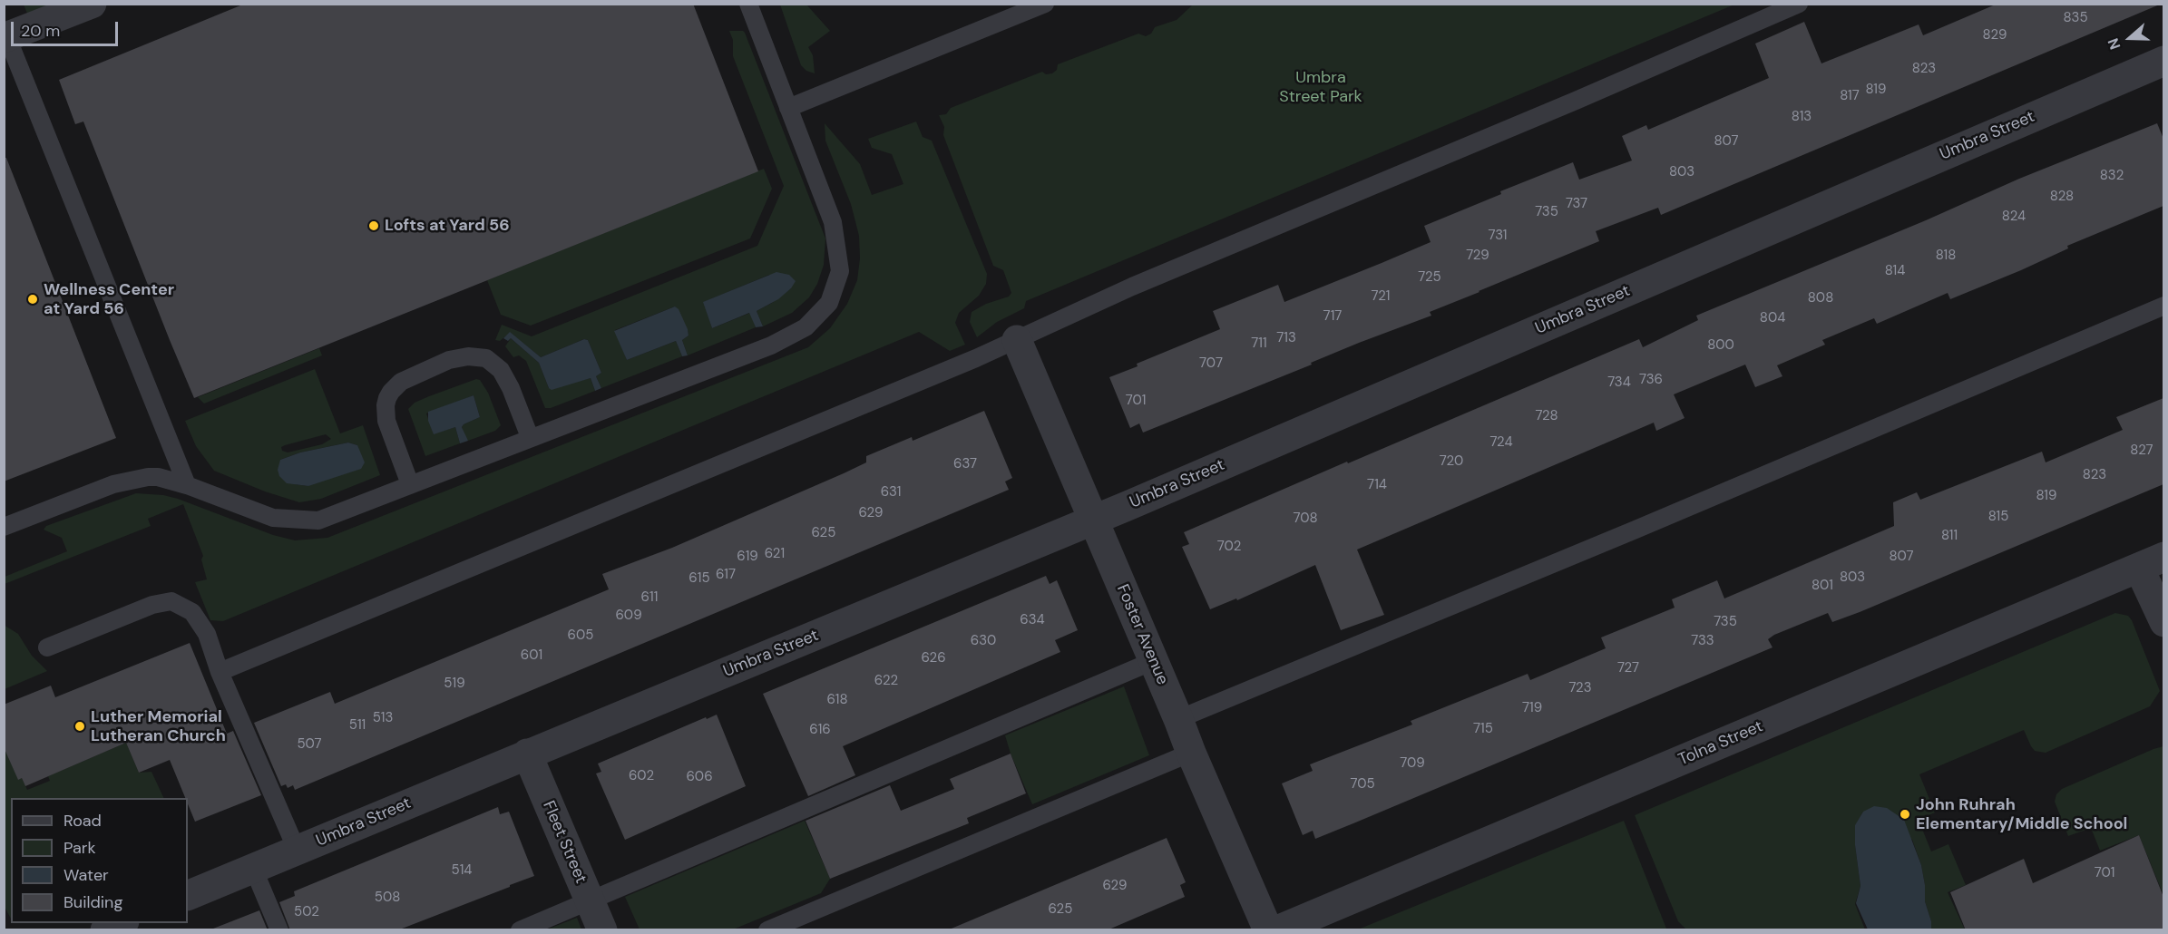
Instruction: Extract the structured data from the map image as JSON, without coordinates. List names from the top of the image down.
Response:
{
  "streets": {
    "street": [
      "Umbra Street",
      "Foster Avenue",
      "Tolna Street",
      "Fleet Street"
    ]
  },
  "crossings": [
    ["Umbra Street", "Foster Avenue"],
    ["Umbra Street", "Fleet Street"]
  ],
  "parks": ["Umbra Street Park"],
  "places": [
    "Lofts at Yard 56",
    "Wellness Center at Yard 56",
    "Luther Memorial Lutheran Church",
    "John Ruhrah Elementary/Middle School"
  ],
  "house_numbers": [
    "835",
    "829",
    "823",
    "819",
    "817",
    "813",
    "807",
    "803",
    "832",
    "828",
    "737",
    "735",
    "824",
    "731",
    "729",
    "818",
    "814",
    "725",
    "721",
    "808",
    "717",
    "804",
    "713",
    "711",
    "800",
    "707",
    "736",
    "734",
    "701",
    "728",
    "724",
    "827",
    "720",
    "637",
    "823",
    "714",
    "631",
    "819",
    "629",
    "815",
    "708",
    "625",
    "811",
    "702",
    "621",
    "619",
    "807",
    "617",
    "803",
    "615",
    "801",
    "611",
    "609",
    "634",
    "735",
    "605",
    "630",
    "733",
    "601",
    "626",
    "727",
    "622",
    "519",
    "723",
    "618",
    "719",
    "513",
    "511",
    "715",
    "616",
    "507",
    "709",
    "602",
    "606",
    "705",
    "514",
    "701",
    "629",
    "508",
    "625",
    "502"
  ],
  "legend": [
    "Road",
    "Park",
    "Water",
    "Building"
  ],
  "scale_bar": "20 m",
  "north": "left"
}
